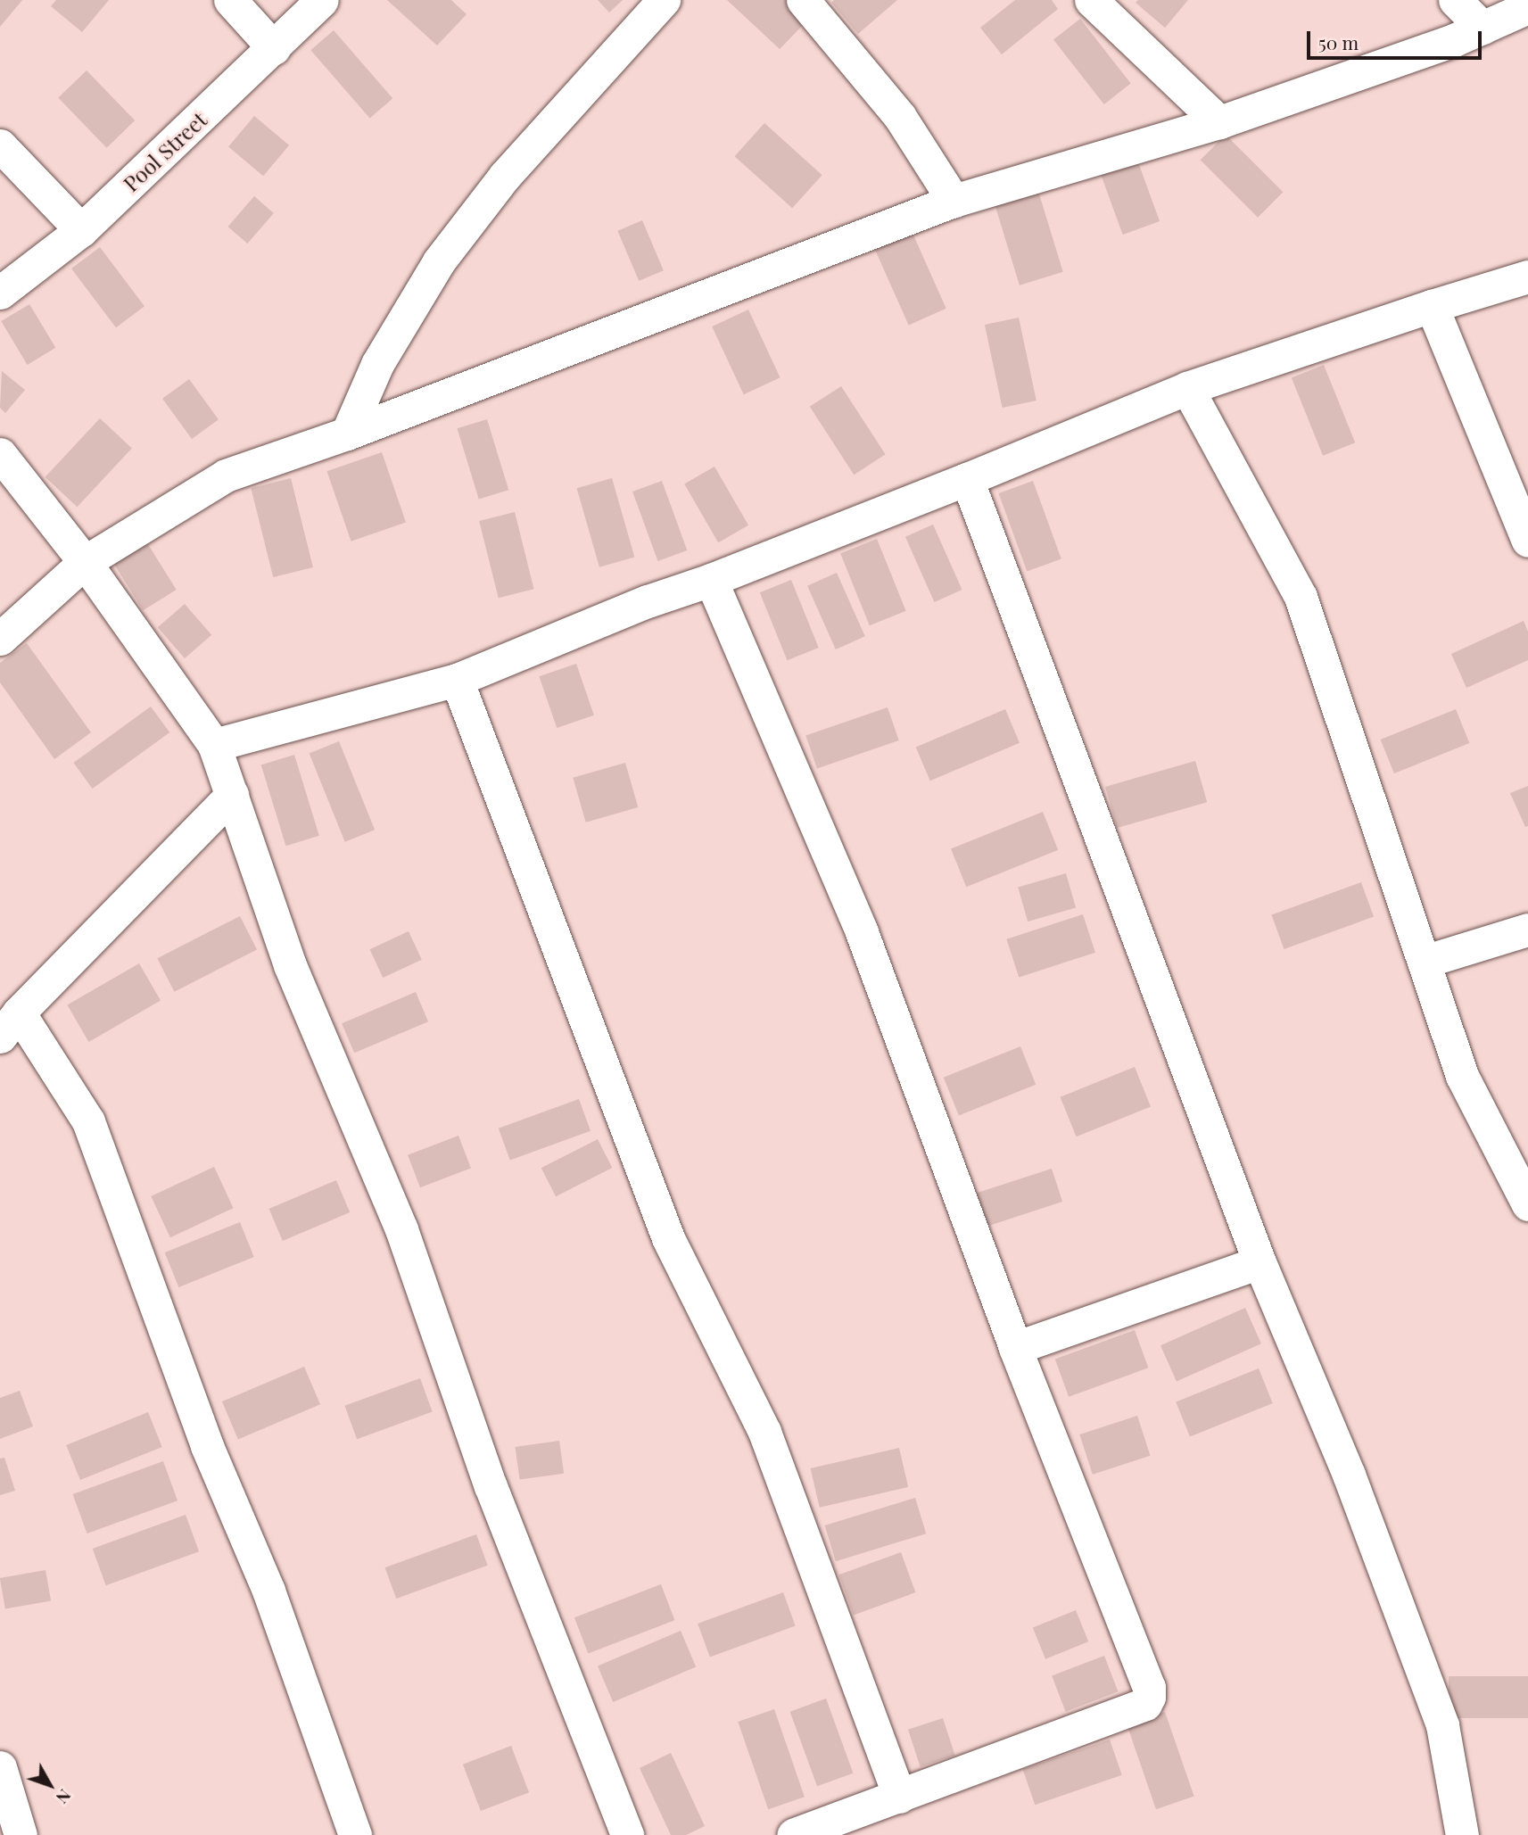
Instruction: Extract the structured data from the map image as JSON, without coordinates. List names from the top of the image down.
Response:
{
  "streets": {
    "street": ["Pool Street"]
  },
  "scale_bar": "50 m",
  "north": "bottom right"
}
